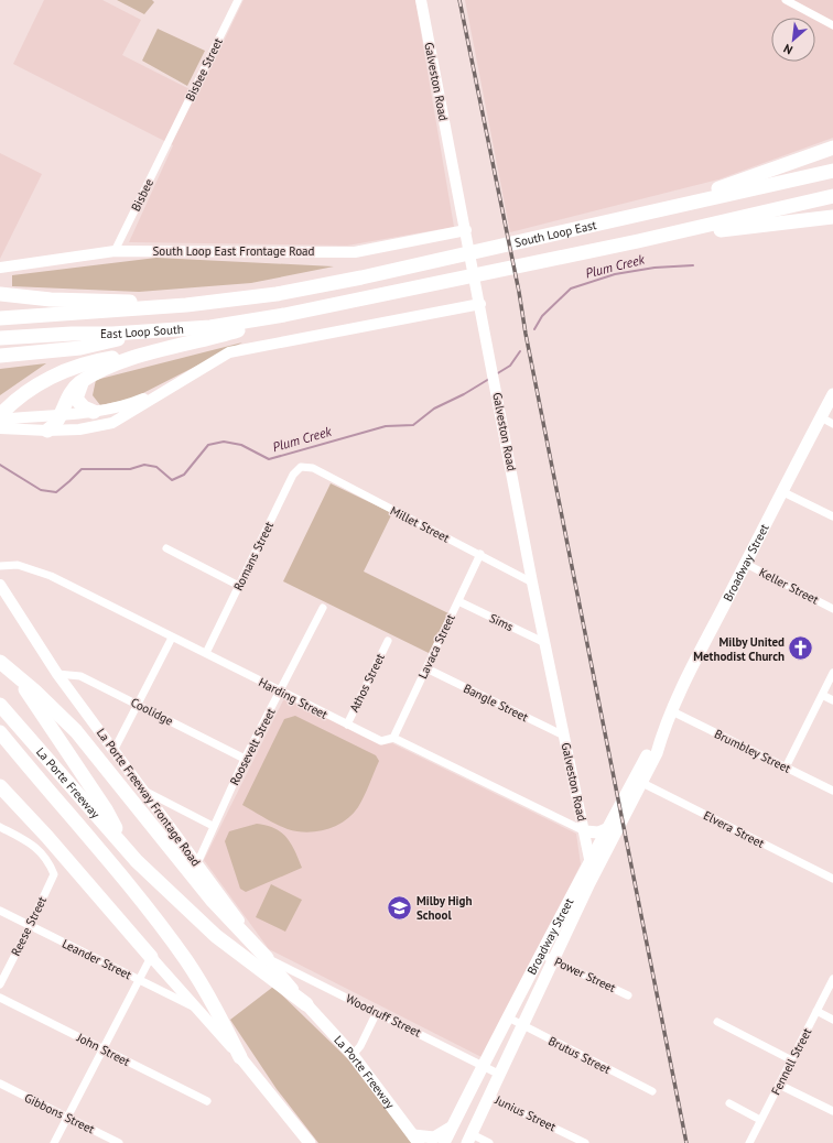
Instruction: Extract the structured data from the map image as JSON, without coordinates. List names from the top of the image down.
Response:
{
  "streets": {
    "highway": ["South Loop East", "East Loop South", "La Porte Freeway"],
    "main road": [
      "Galveston Road",
      "South Loop East Frontage Road",
      "Broadway Street",
      "La Porte Freeway Frontage Road"
    ],
    "street": [
      "Bisbee Street",
      "Bisbee",
      "Millet Street",
      "Romans Street",
      "Keller Street",
      "Sims",
      "Lavaca Street",
      "Athos Street",
      "Harding Street",
      "Bangle Street",
      "Coolidge",
      "Roosevelt Street",
      "Brumbley Street",
      "Elvera Street",
      "Reese Street",
      "Leander Street",
      "Power Street",
      "Woodruff Street",
      "John Street",
      "Brutus Street",
      "Fennell Street",
      "Gibbons Street",
      "Junius Street"
    ]
  },
  "crossings": [
    ["Bisbee Street", "Bisbee"],
    ["Galveston Road", "South Loop East Frontage Road"],
    ["Galveston Road", "Millet Street"],
    ["Galveston Road", "Broadway Street"],
    ["Galveston Road", "Sims"],
    ["Galveston Road", "Harding Street"],
    ["Galveston Road", "Bangle Street"],
    ["Bisbee", "South Loop East Frontage Road"],
    ["South Loop East", "East Loop South"],
    ["Millet Street", "Romans Street"],
    ["Millet Street", "Lavaca Street"],
    ["Romans Street", "Harding Street"],
    ["Broadway Street", "Keller Street"],
    ["Broadway Street", "Brumbley Street"],
    ["Broadway Street", "Elvera Street"],
    ["Broadway Street", "Power Street"],
    ["Broadway Street", "Woodruff Street"],
    ["Broadway Street", "Brutus Street"],
    ["Broadway Street", "Junius Street"],
    ["Sims", "Lavaca Street"],
    ["Lavaca Street", "Harding Street"],
    ["Lavaca Street", "Bangle Street"],
    ["Athos Street", "Harding Street"],
    ["Harding Street", "Roosevelt Street"],
    ["Coolidge", "Roosevelt Street"],
    ["Coolidge", "La Porte Freeway Frontage Road"],
    ["Roosevelt Street", "La Porte Freeway Frontage Road"],
    ["La Porte Freeway", "La Porte Freeway Frontage Road"],
    ["La Porte Freeway Frontage Road", "Woodruff Street"],
    ["Reese Street", "Leander Street"]
  ],
  "water": ["Plum Creek"],
  "places": {
    "church": ["Milby United Methodist Church"],
    "school or university": ["Milby High School"]
  },
  "north": "bottom left"
}
